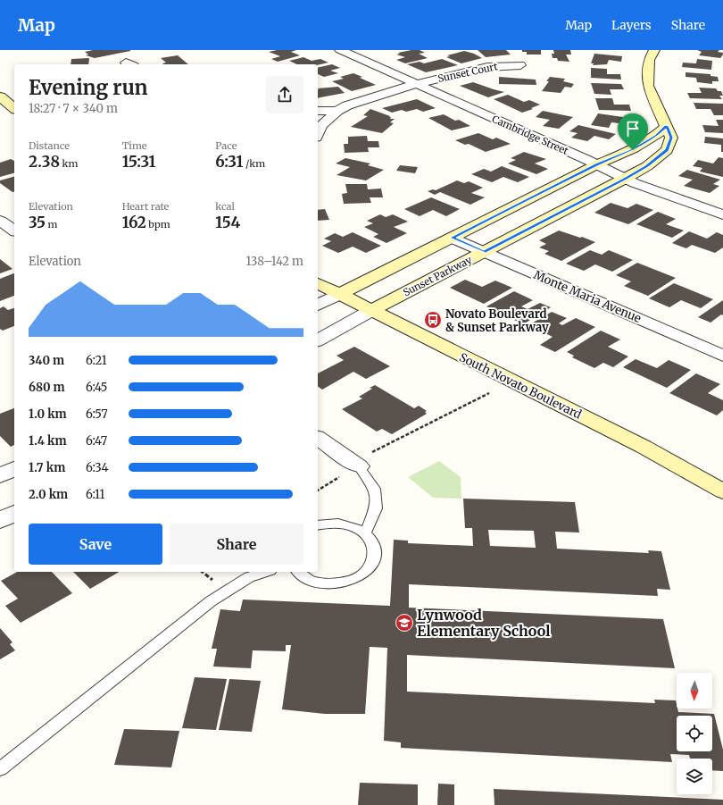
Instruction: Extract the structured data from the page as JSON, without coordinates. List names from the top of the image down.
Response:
{
  "streets": {
    "main road": ["Sunset Parkway", "South Novato Boulevard"],
    "street": ["Sunset Court", "Cambridge Street", "Monte Maria Avenue"]
  },
  "crossings": [
    ["Sunset Court", "Cambridge Street"],
    ["Cambridge Street", "Sunset Parkway"],
    ["Sunset Parkway", "Monte Maria Avenue"],
    ["Sunset Parkway", "South Novato Boulevard"]
  ],
  "places": {
    "bus stop": ["Novato Boulevard & Sunset Parkway"],
    "school or university": ["Lynwood Elementary School"]
  },
  "north": "bottom",
  "page": {
    "header": "Map",
    "nav": ["Map", "Layers", "Share"],
    "heading": ["Evening run", "18:27 · 7 × 340 m"],
    "stats": [
      ["Distance", "2.38 km"],
      ["Time", "15:31"],
      ["Pace", "6:31 /km"],
      ["Elevation", "35 m"],
      ["Heart rate", "162 bpm"],
      ["kcal", "154"]
    ],
    "chart": ["Elevation", "138–142 m"],
    "list": [
      {
        "name": "340 m",
        "note": "6:21"
      },
      {
        "name": "680 m",
        "note": "6:45"
      },
      {
        "name": "1.0 km",
        "note": "6:57"
      },
      {
        "name": "1.4 km",
        "note": "6:47"
      },
      {
        "name": "1.7 km",
        "note": "6:34"
      },
      {
        "name": "2.0 km",
        "note": "6:11"
      }
    ],
    "buttons": ["Save", "Share"]
  }
}
